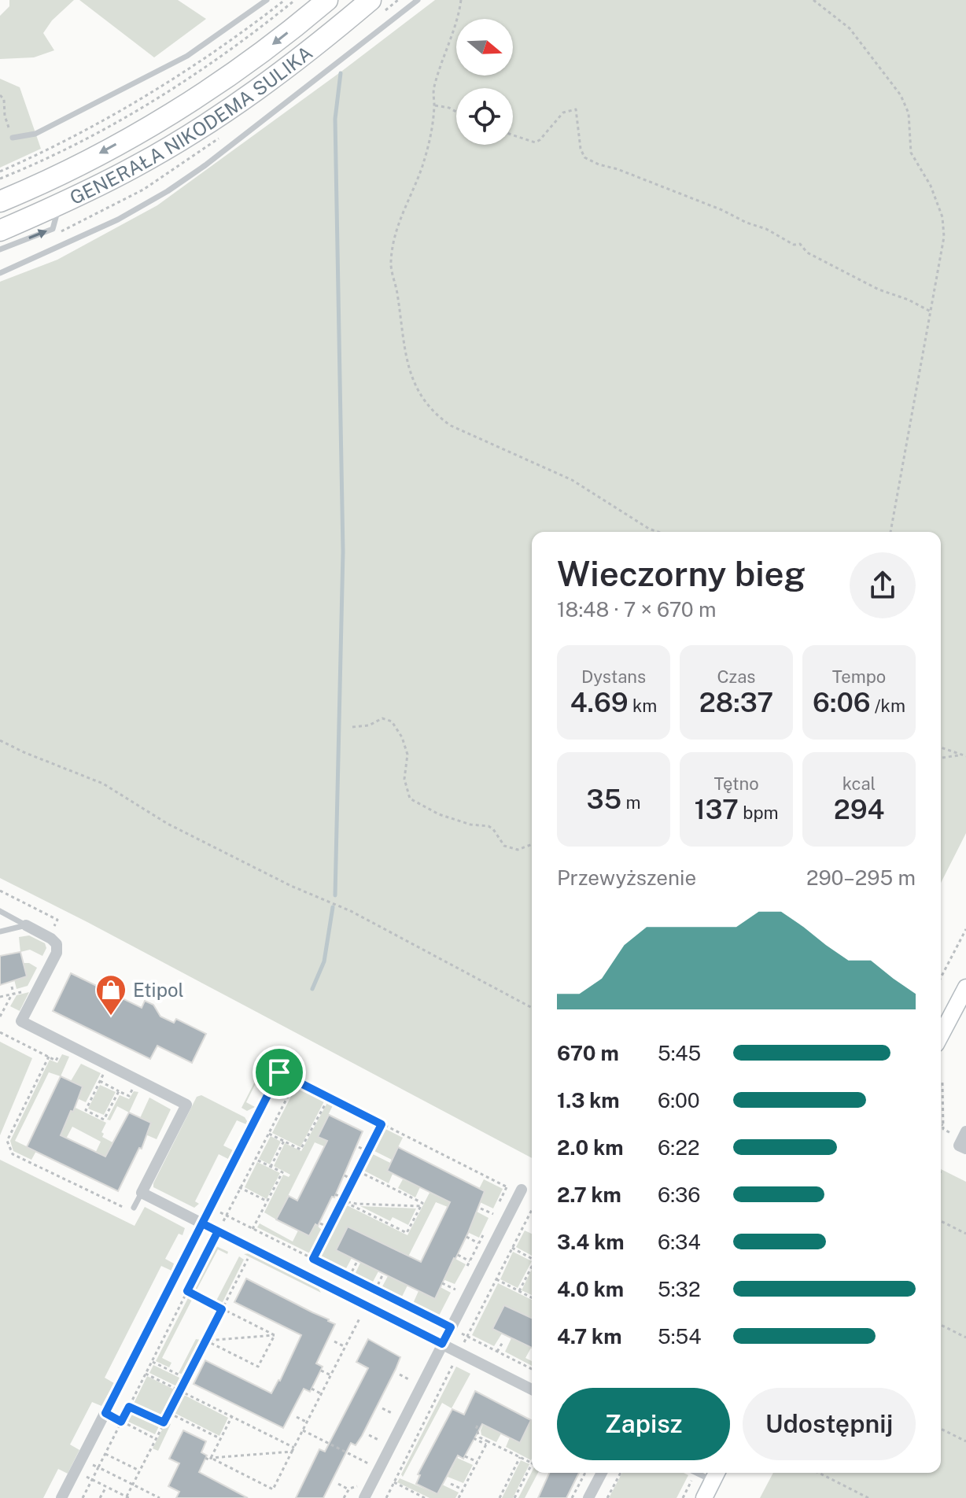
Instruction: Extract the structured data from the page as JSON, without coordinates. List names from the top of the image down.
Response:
{
  "streets": {
    "highway": ["GENERAŁA NIKODEMA SULIKA"]
  },
  "places": {
    "shop": ["Etipol"]
  },
  "north": "right",
  "page": {
    "heading": ["Wieczorny bieg", "18:48 · 7 × 670 m"],
    "stats": [
      ["Dystans", "4.69 km"],
      ["Czas", "28:37"],
      ["Tempo", "6:06 /km"],
      ["35 m"],
      ["Tętno", "137 bpm"],
      ["kcal", "294"]
    ],
    "chart": ["Przewyższenie", "290–295 m"],
    "list": [
      {
        "name": "670 m",
        "note": "5:45"
      },
      {
        "name": "1.3 km",
        "note": "6:00"
      },
      {
        "name": "2.0 km",
        "note": "6:22"
      },
      {
        "name": "2.7 km",
        "note": "6:36"
      },
      {
        "name": "3.4 km",
        "note": "6:34"
      },
      {
        "name": "4.0 km",
        "note": "5:32"
      },
      {
        "name": "4.7 km",
        "note": "5:54"
      }
    ],
    "buttons": ["Zapisz", "Udostępnij"]
  }
}
